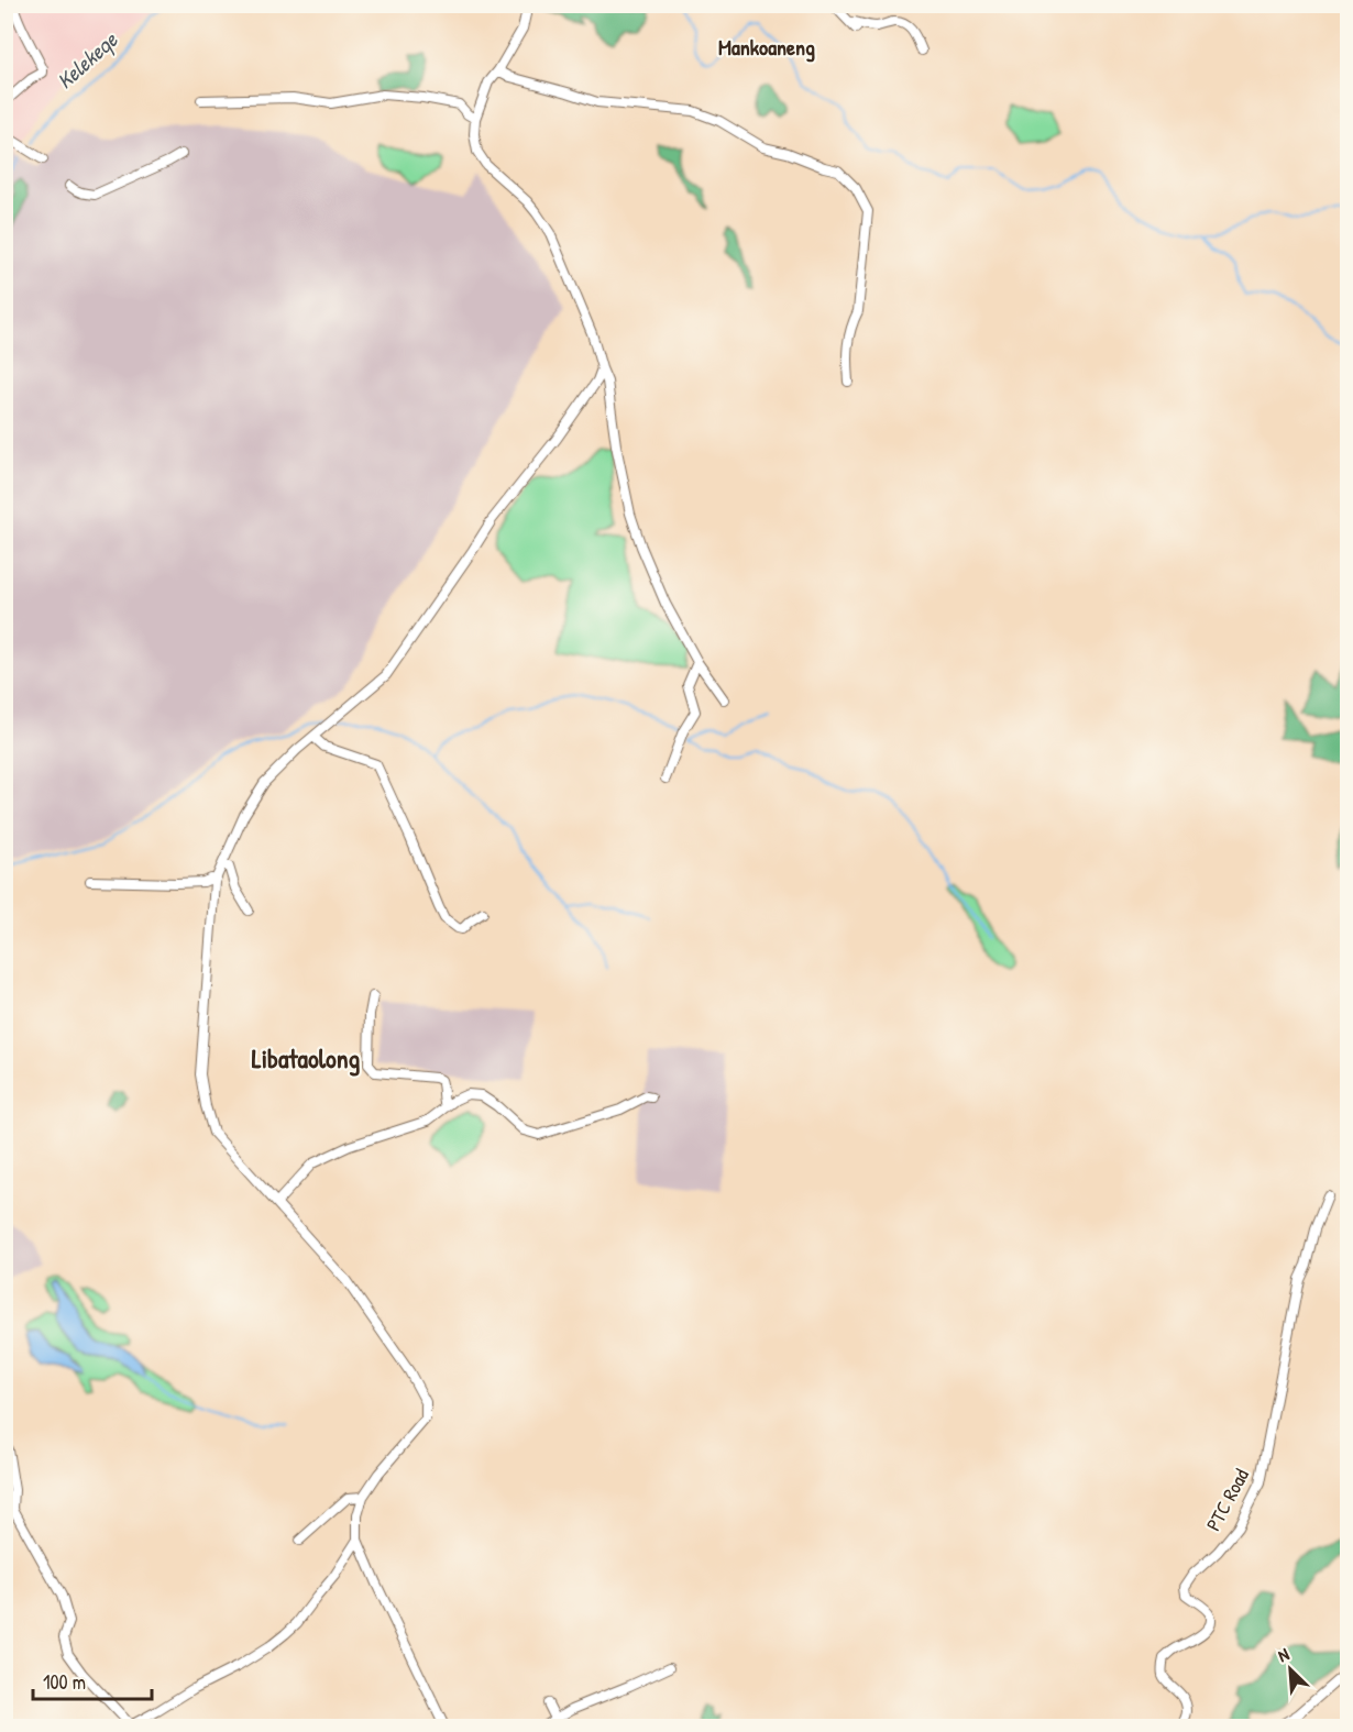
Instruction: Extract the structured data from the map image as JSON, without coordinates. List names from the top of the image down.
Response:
{
  "streets": {
    "street": ["PTC Road"]
  },
  "districts": ["Mankoaneng", "Libataolong"],
  "water": ["Kelekeqe"],
  "scale_bar": "100 m",
  "north": "top left"
}
